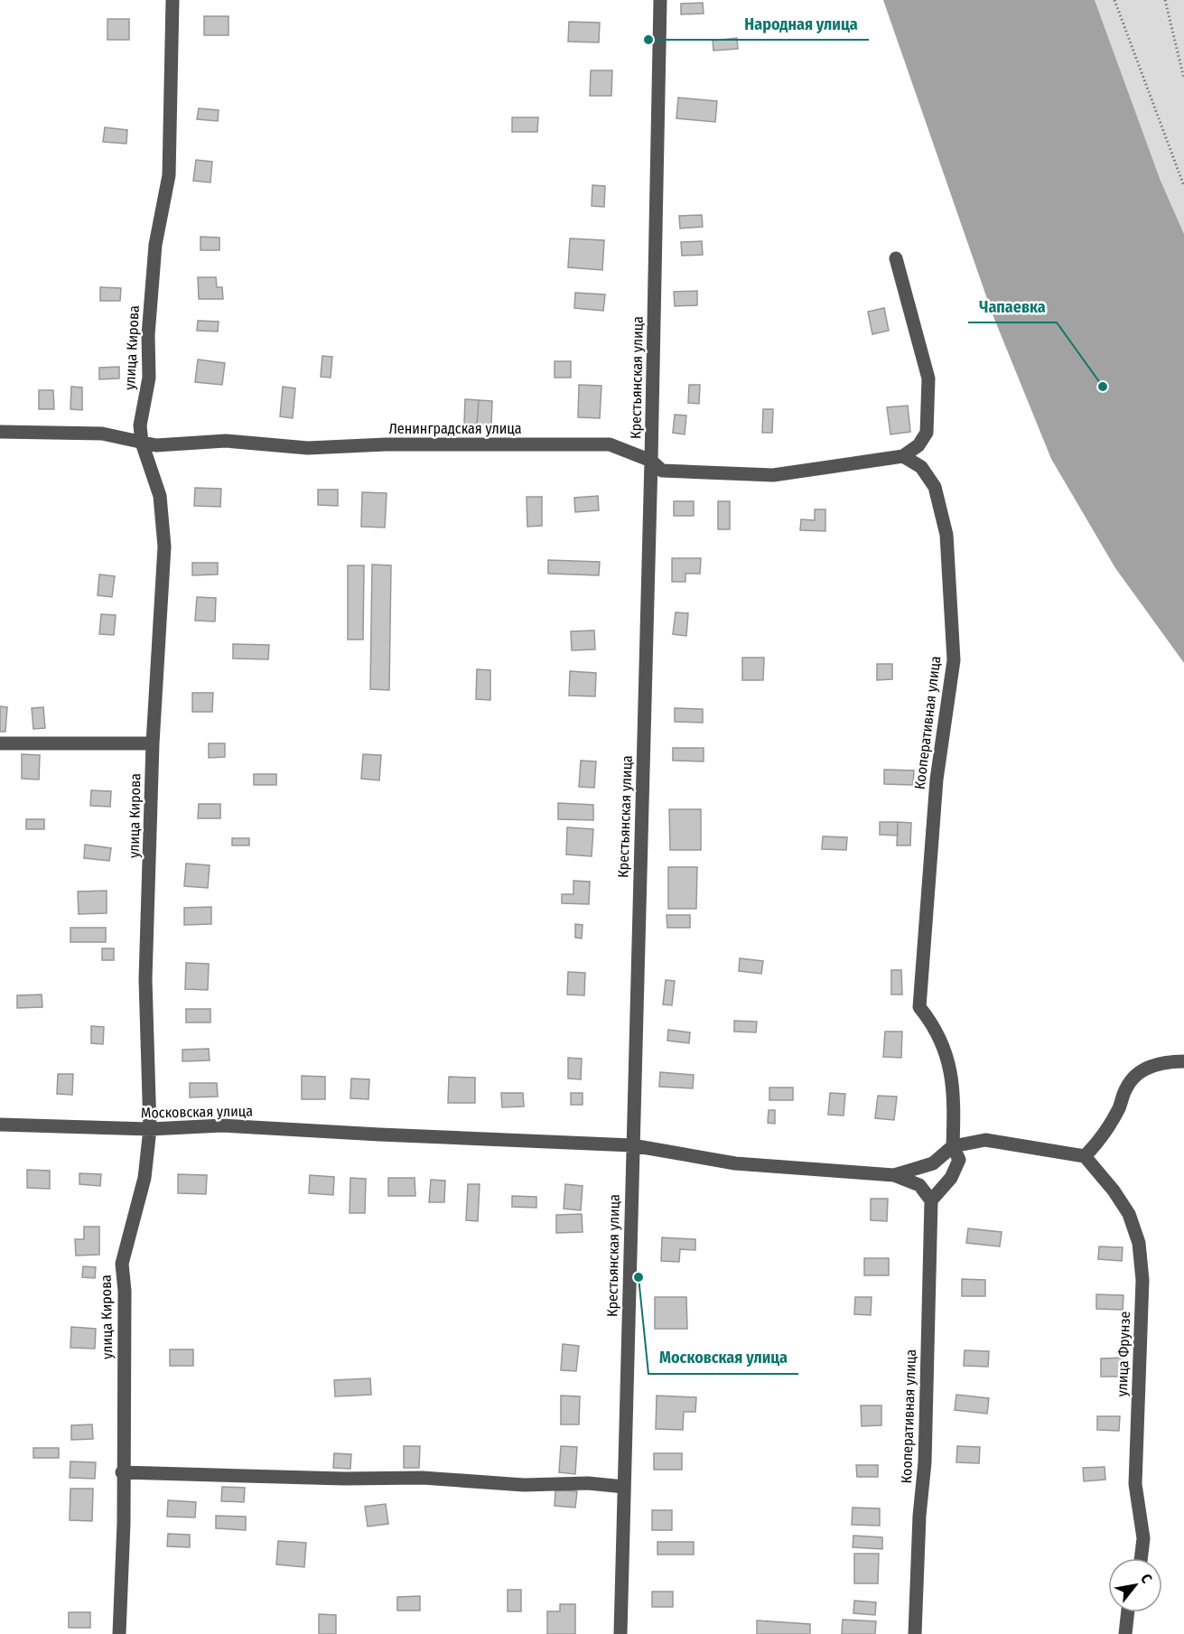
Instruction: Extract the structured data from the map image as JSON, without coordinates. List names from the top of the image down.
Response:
{
  "streets": {
    "street": [
      "улица Кирова",
      "Крестьянская улица",
      "Ленинградская улица",
      "Кооперативная улица",
      "Московская улица",
      "улица Фрунзе"
    ]
  },
  "crossings": [
    ["улица Кирова", "Ленинградская улица"],
    ["улица Кирова", "Московская улица"],
    ["Крестьянская улица", "Ленинградская улица"],
    ["Крестьянская улица", "Московская улица"],
    ["Ленинградская улица", "Кооперативная улица"],
    ["Кооперативная улица", "Московская улица"]
  ],
  "places": ["Народная улица", "Чапаевка", "Московская улица"],
  "north": "top right"
}
